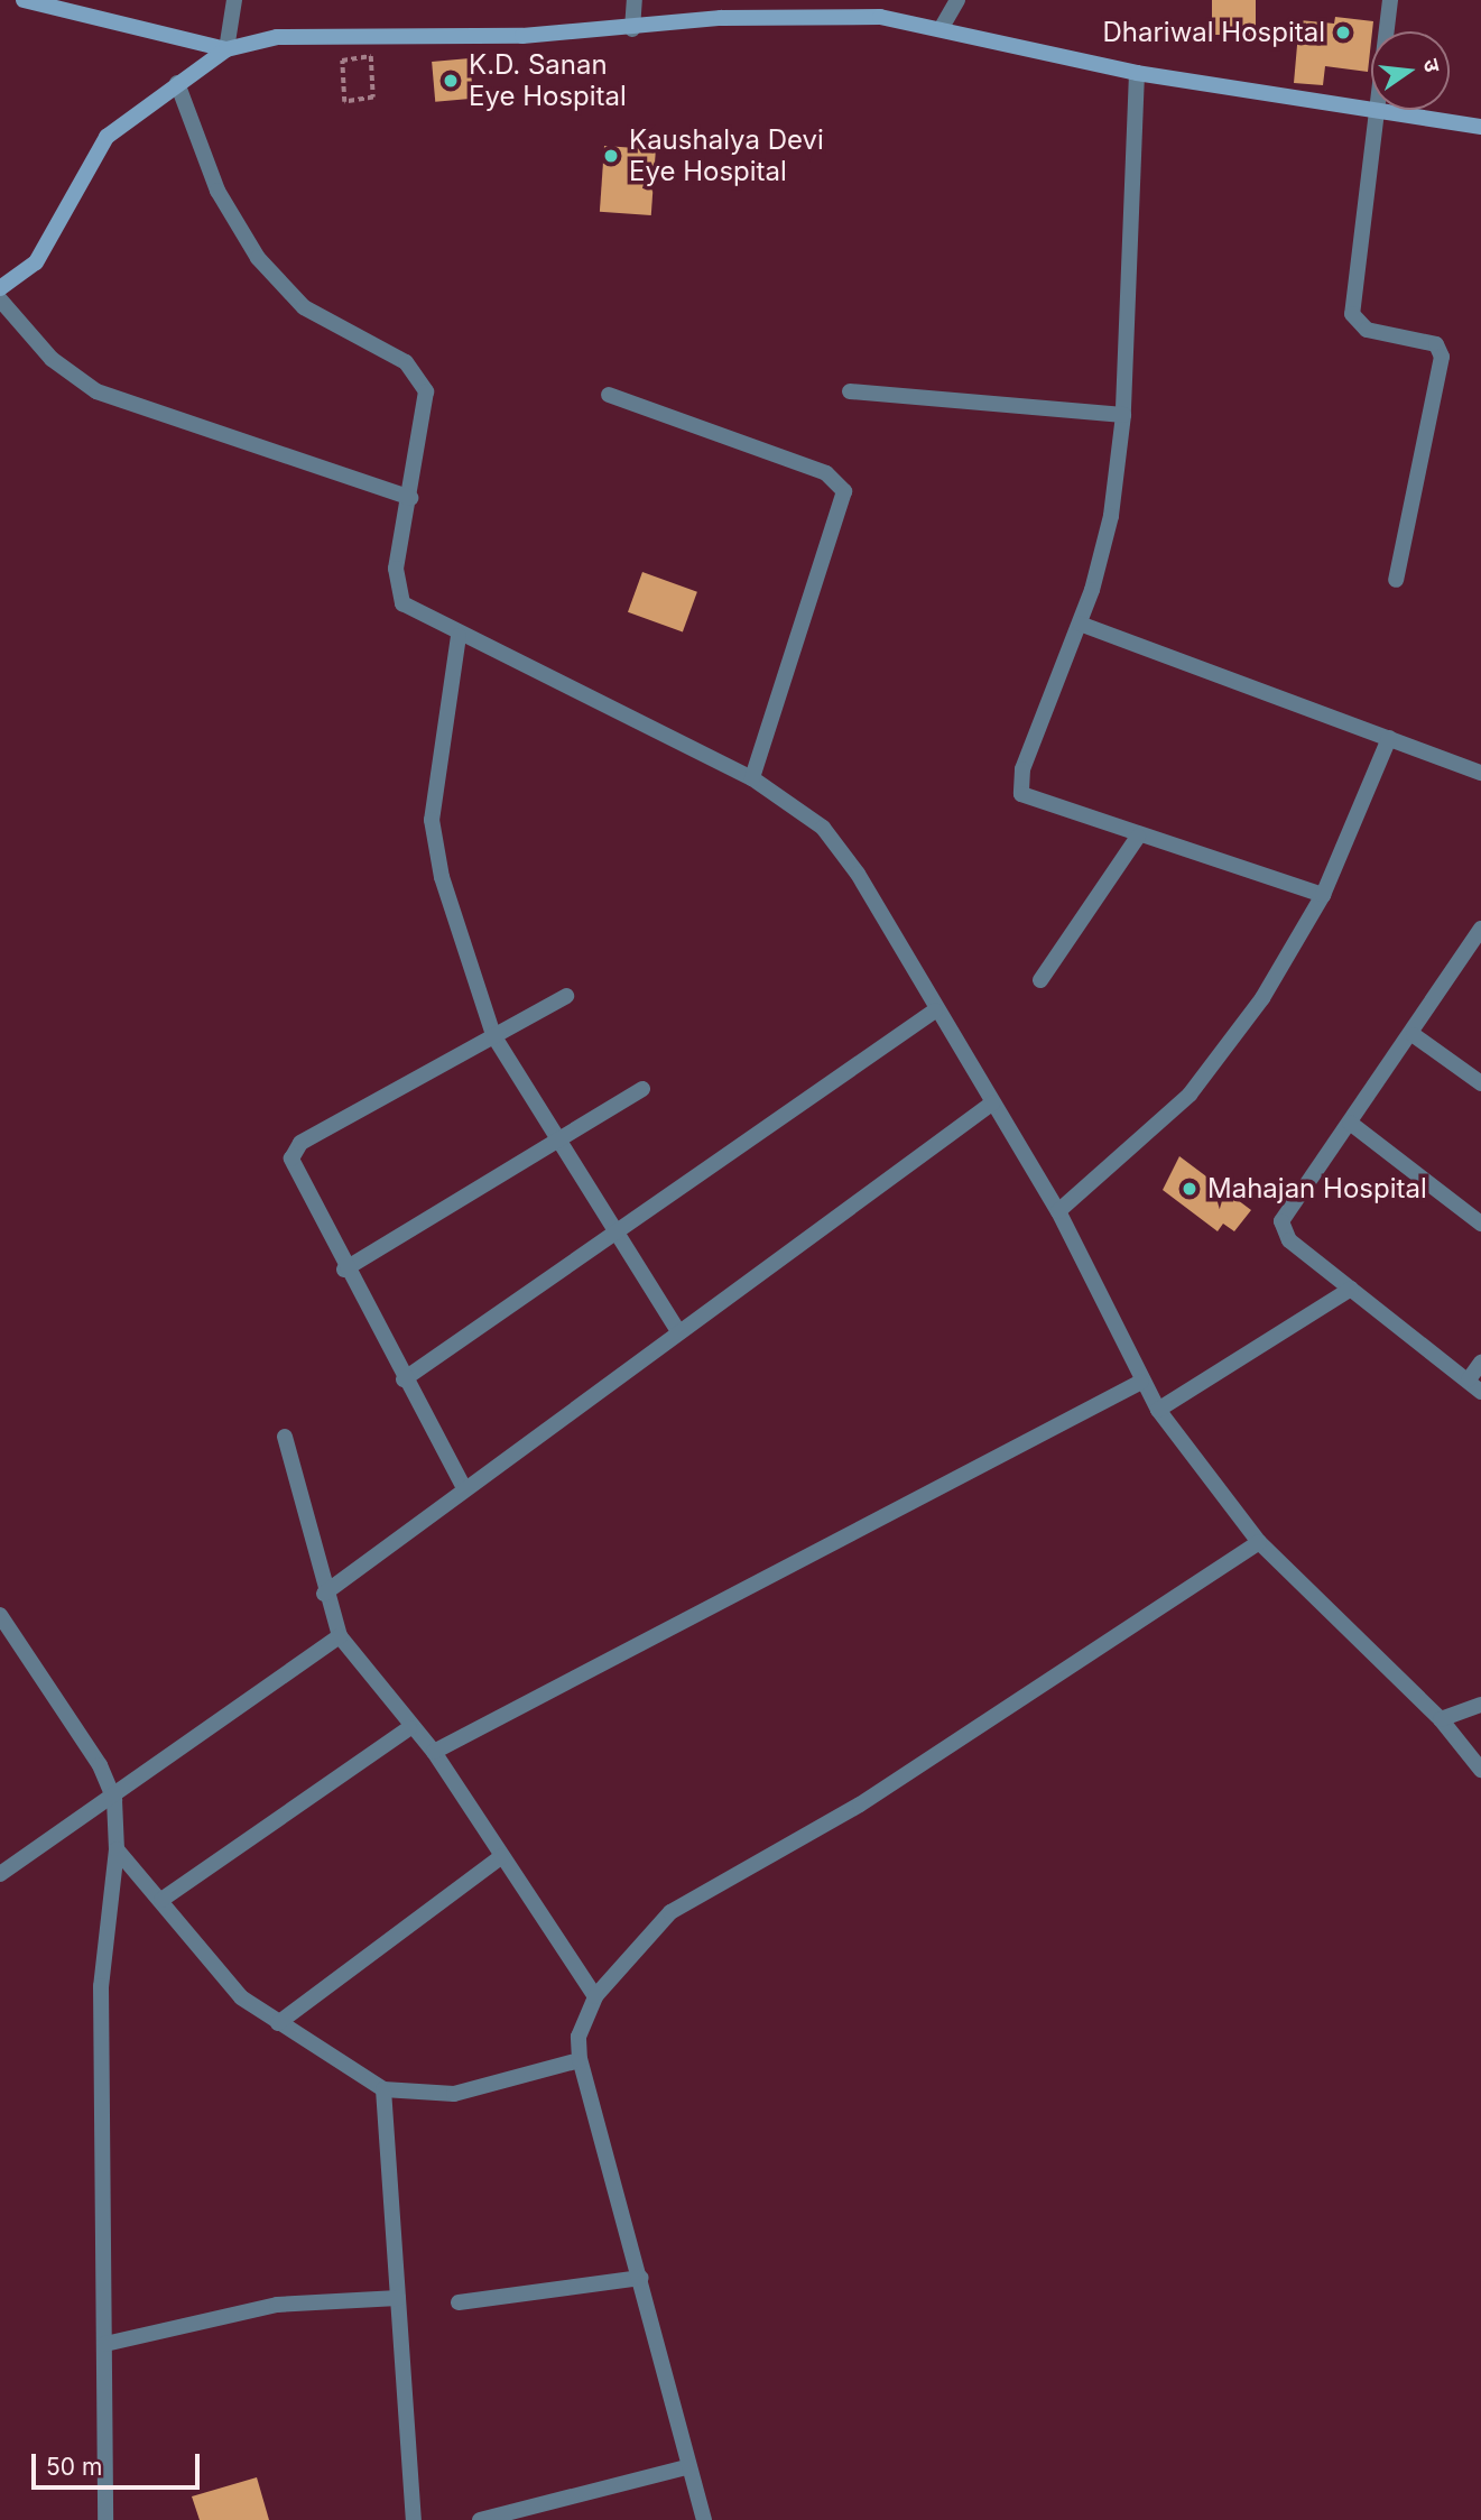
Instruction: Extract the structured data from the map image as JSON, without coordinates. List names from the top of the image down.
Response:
{
  "places": [
    "Dhariwal Hospital",
    "K.D. Sanan Eye Hospital",
    "Kaushalya Devi Eye Hospital",
    "Mahajan Hospital"
  ],
  "scale_bar": "50 m",
  "north": "right"
}
